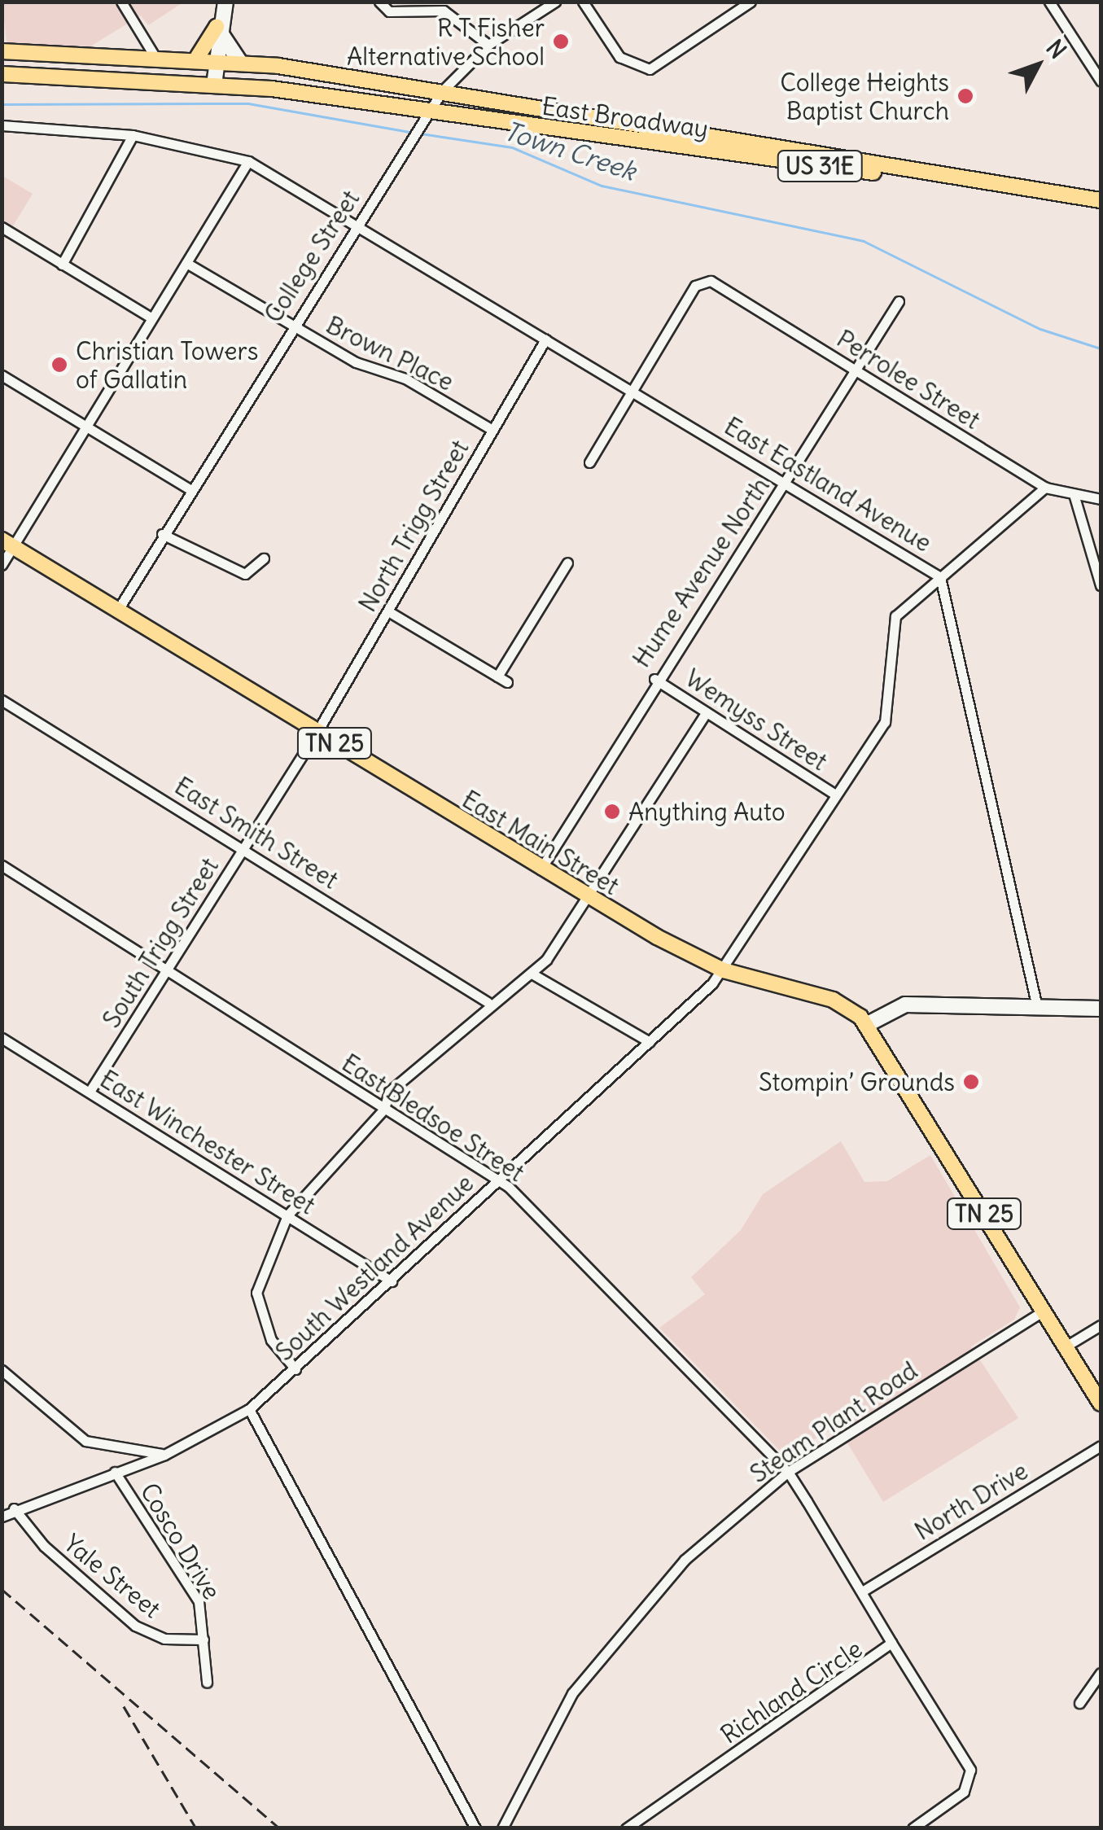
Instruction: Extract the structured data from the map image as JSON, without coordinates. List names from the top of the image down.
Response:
{
  "streets": {
    "main road": [
      "East Broadway",
      "US 31E",
      "TN 25",
      "East Main Street"
    ],
    "street": [
      "College Street",
      "Brown Place",
      "Perrolee Street",
      "East Eastland Avenue",
      "North Trigg Street",
      "Hume Avenue North",
      "Wemyss Street",
      "East Smith Street",
      "South Trigg Street",
      "East Bledsoe Street",
      "East Winchester Street",
      "South Westland Avenue",
      "Steam Plant Road",
      "North Drive",
      "Cosco Drive",
      "Yale Street",
      "Richland Circle"
    ]
  },
  "crossings": [
    ["East Broadway", "College Street"],
    ["College Street", "Brown Place"],
    ["College Street", "East Eastland Avenue"],
    ["College Street", "East Main Street"],
    ["Brown Place", "North Trigg Street"],
    ["Perrolee Street", "East Eastland Avenue"],
    ["Perrolee Street", "Hume Avenue North"],
    ["Perrolee Street", "South Westland Avenue"],
    ["East Eastland Avenue", "North Trigg Street"],
    ["East Eastland Avenue", "Hume Avenue North"],
    ["East Eastland Avenue", "South Westland Avenue"],
    ["North Trigg Street", "East Main Street"],
    ["North Trigg Street", "South Trigg Street"],
    ["Hume Avenue North", "Wemyss Street"],
    ["Hume Avenue North", "East Main Street"],
    ["Wemyss Street", "South Westland Avenue"],
    ["TN 25", "East Main Street"],
    ["TN 25", "Steam Plant Road"],
    ["East Smith Street", "South Trigg Street"],
    ["East Main Street", "South Trigg Street"],
    ["East Main Street", "South Westland Avenue"],
    ["South Trigg Street", "East Bledsoe Street"],
    ["South Trigg Street", "East Winchester Street"],
    ["East Bledsoe Street", "South Westland Avenue"],
    ["East Bledsoe Street", "Steam Plant Road"],
    ["East Bledsoe Street", "Richland Circle"],
    ["East Winchester Street", "South Westland Avenue"],
    ["South Westland Avenue", "Cosco Drive"],
    ["South Westland Avenue", "Yale Street"],
    ["Steam Plant Road", "Richland Circle"],
    ["North Drive", "Richland Circle"],
    ["Cosco Drive", "Yale Street"]
  ],
  "water": ["Town Creek"],
  "places": [
    "R T Fisher Alternative School",
    "College Heights Baptist Church",
    "Christian Towers of Gallatin",
    "Anything Auto",
    "Stompin’ Grounds"
  ],
  "north": "top right"
}
